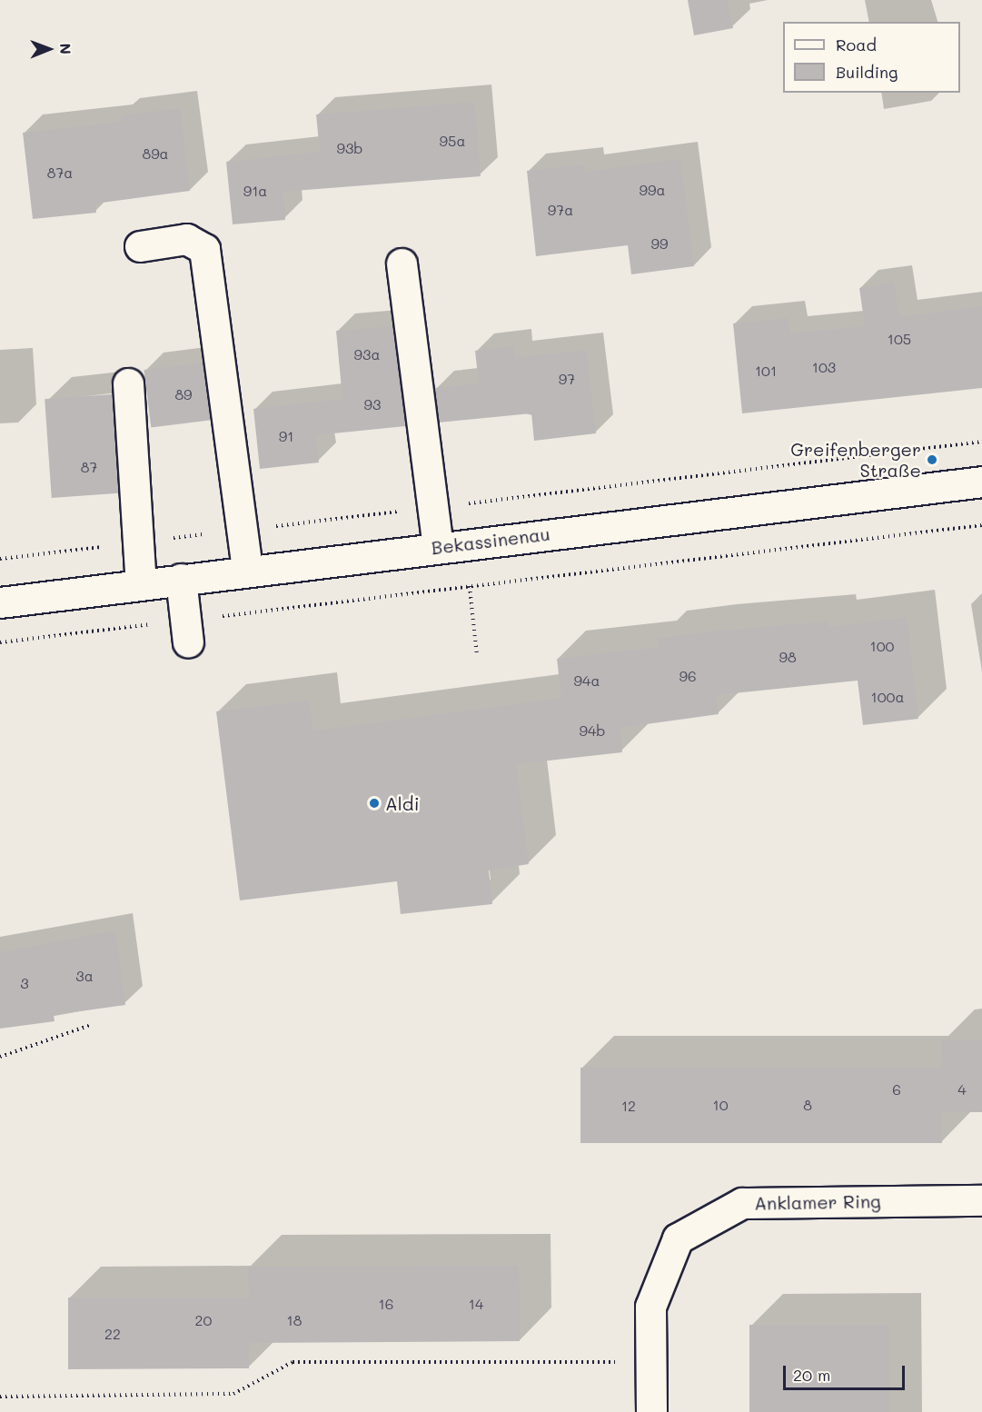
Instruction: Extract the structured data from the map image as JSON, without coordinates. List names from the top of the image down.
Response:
{
  "streets": {
    "street": ["Bekassinenau", "Anklamer Ring"]
  },
  "places": ["Greifenberger Straße", "Aldi"],
  "house_numbers": [
    "95a",
    "93b",
    "89a",
    "87a",
    "99a",
    "91a",
    "97a",
    "99",
    "105",
    "93a",
    "103",
    "101",
    "97",
    "89",
    "93",
    "91",
    "87",
    "100",
    "98",
    "96",
    "94a",
    "100a",
    "94b",
    "3a",
    "3",
    "6",
    "4",
    "10",
    "8",
    "12",
    "16",
    "14",
    "20",
    "18",
    "22"
  ],
  "legend": ["Road", "Building"],
  "scale_bar": "20 m",
  "north": "right"
}
